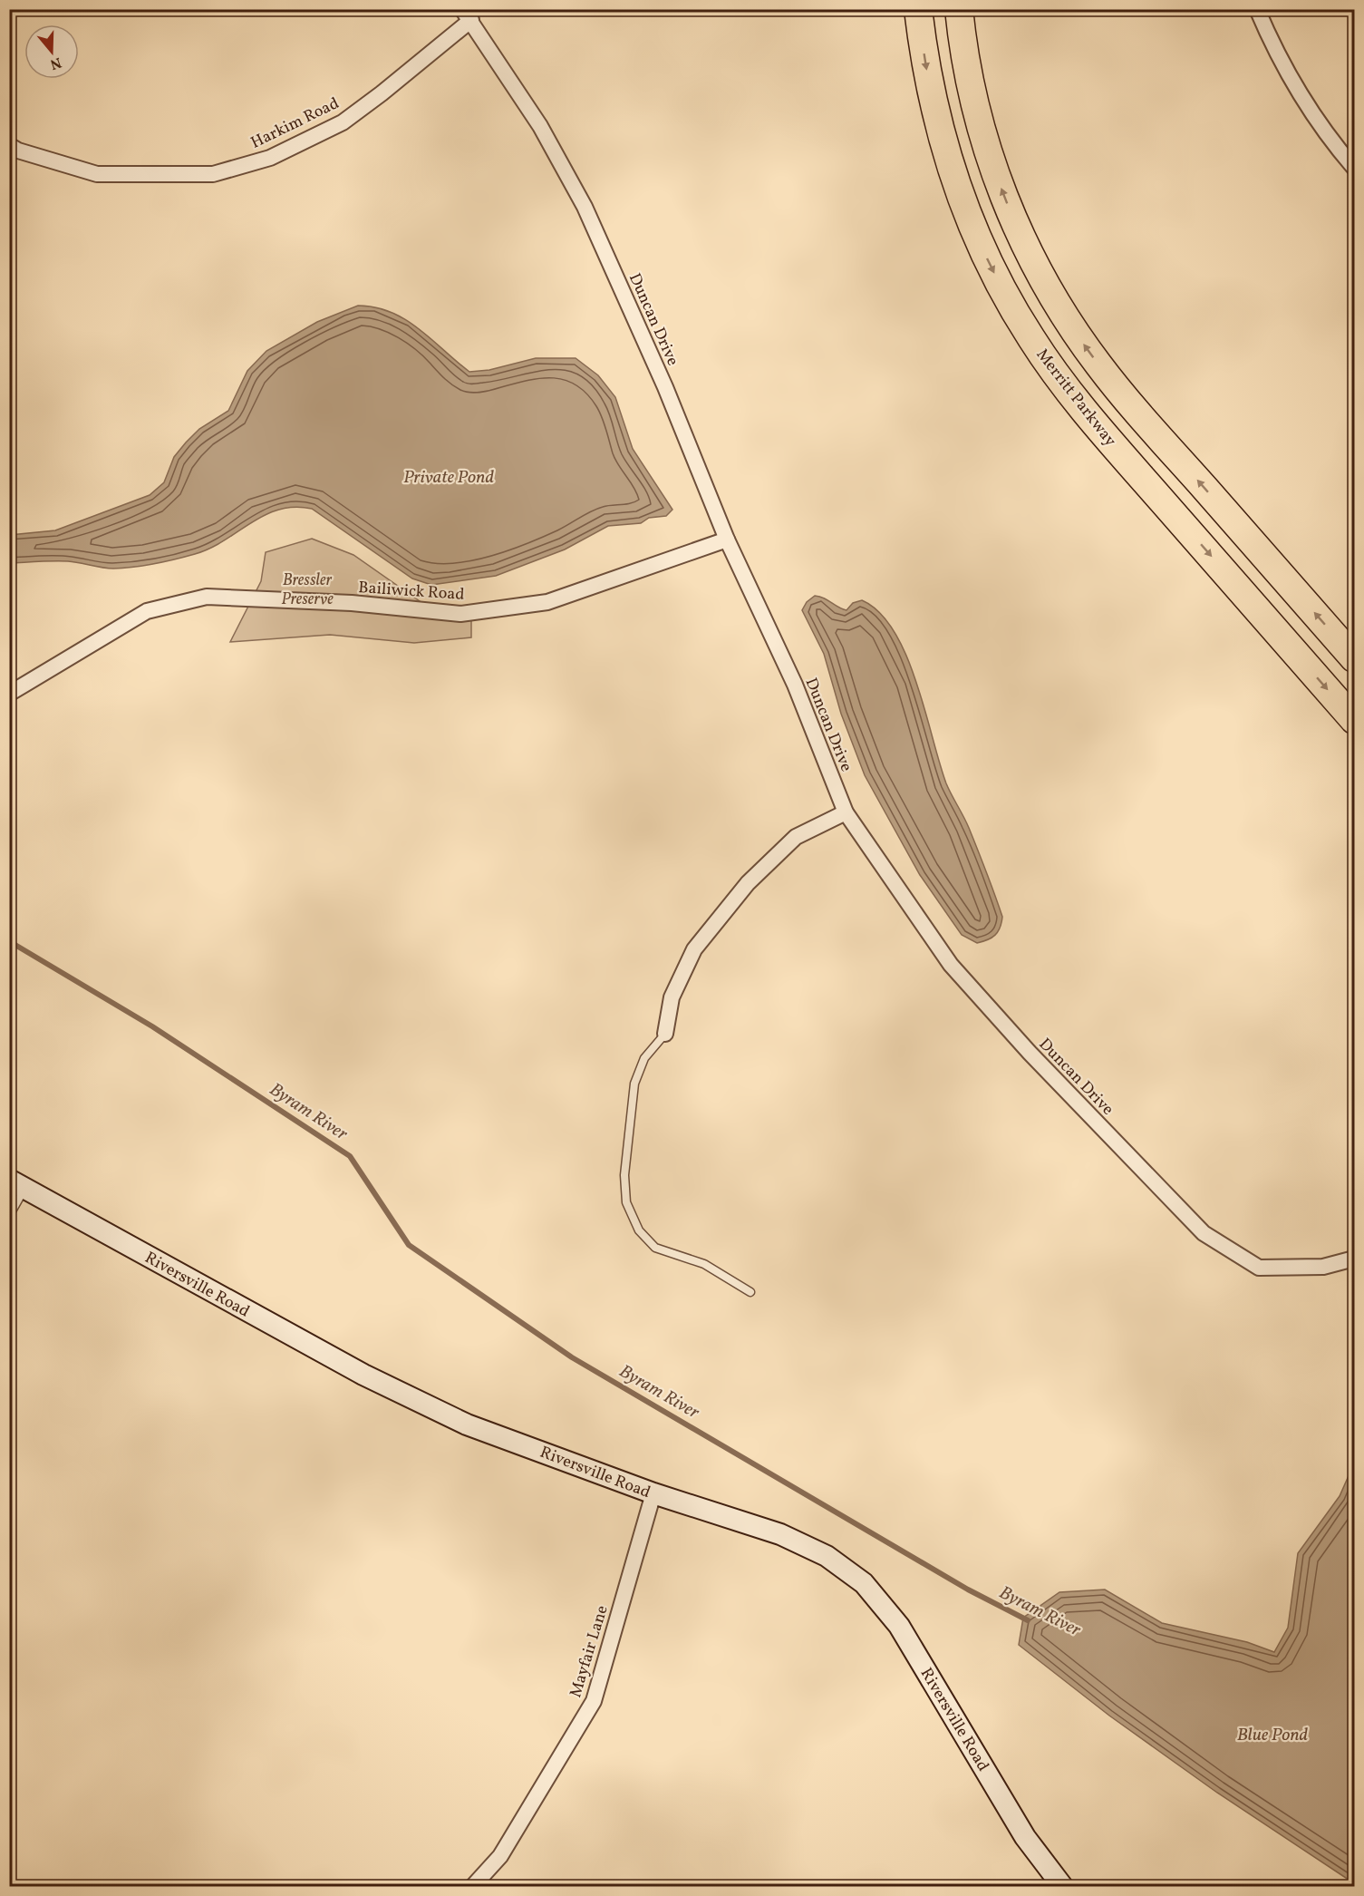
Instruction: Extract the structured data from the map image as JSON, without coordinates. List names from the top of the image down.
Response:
{
  "streets": {
    "highway": ["Merritt Parkway"],
    "street": [
      "Harkim Road",
      "Duncan Drive",
      "Bailiwick Road",
      "Riversville Road",
      "Mayfair Lane"
    ]
  },
  "crossings": [
    ["Harkim Road", "Duncan Drive"],
    ["Duncan Drive", "Bailiwick Road"],
    ["Riversville Road", "Mayfair Lane"]
  ],
  "water": ["Private Pond", "Byram River", "Blue Pond"],
  "parks": ["Bressler Preserve"],
  "north": "bottom"
}
